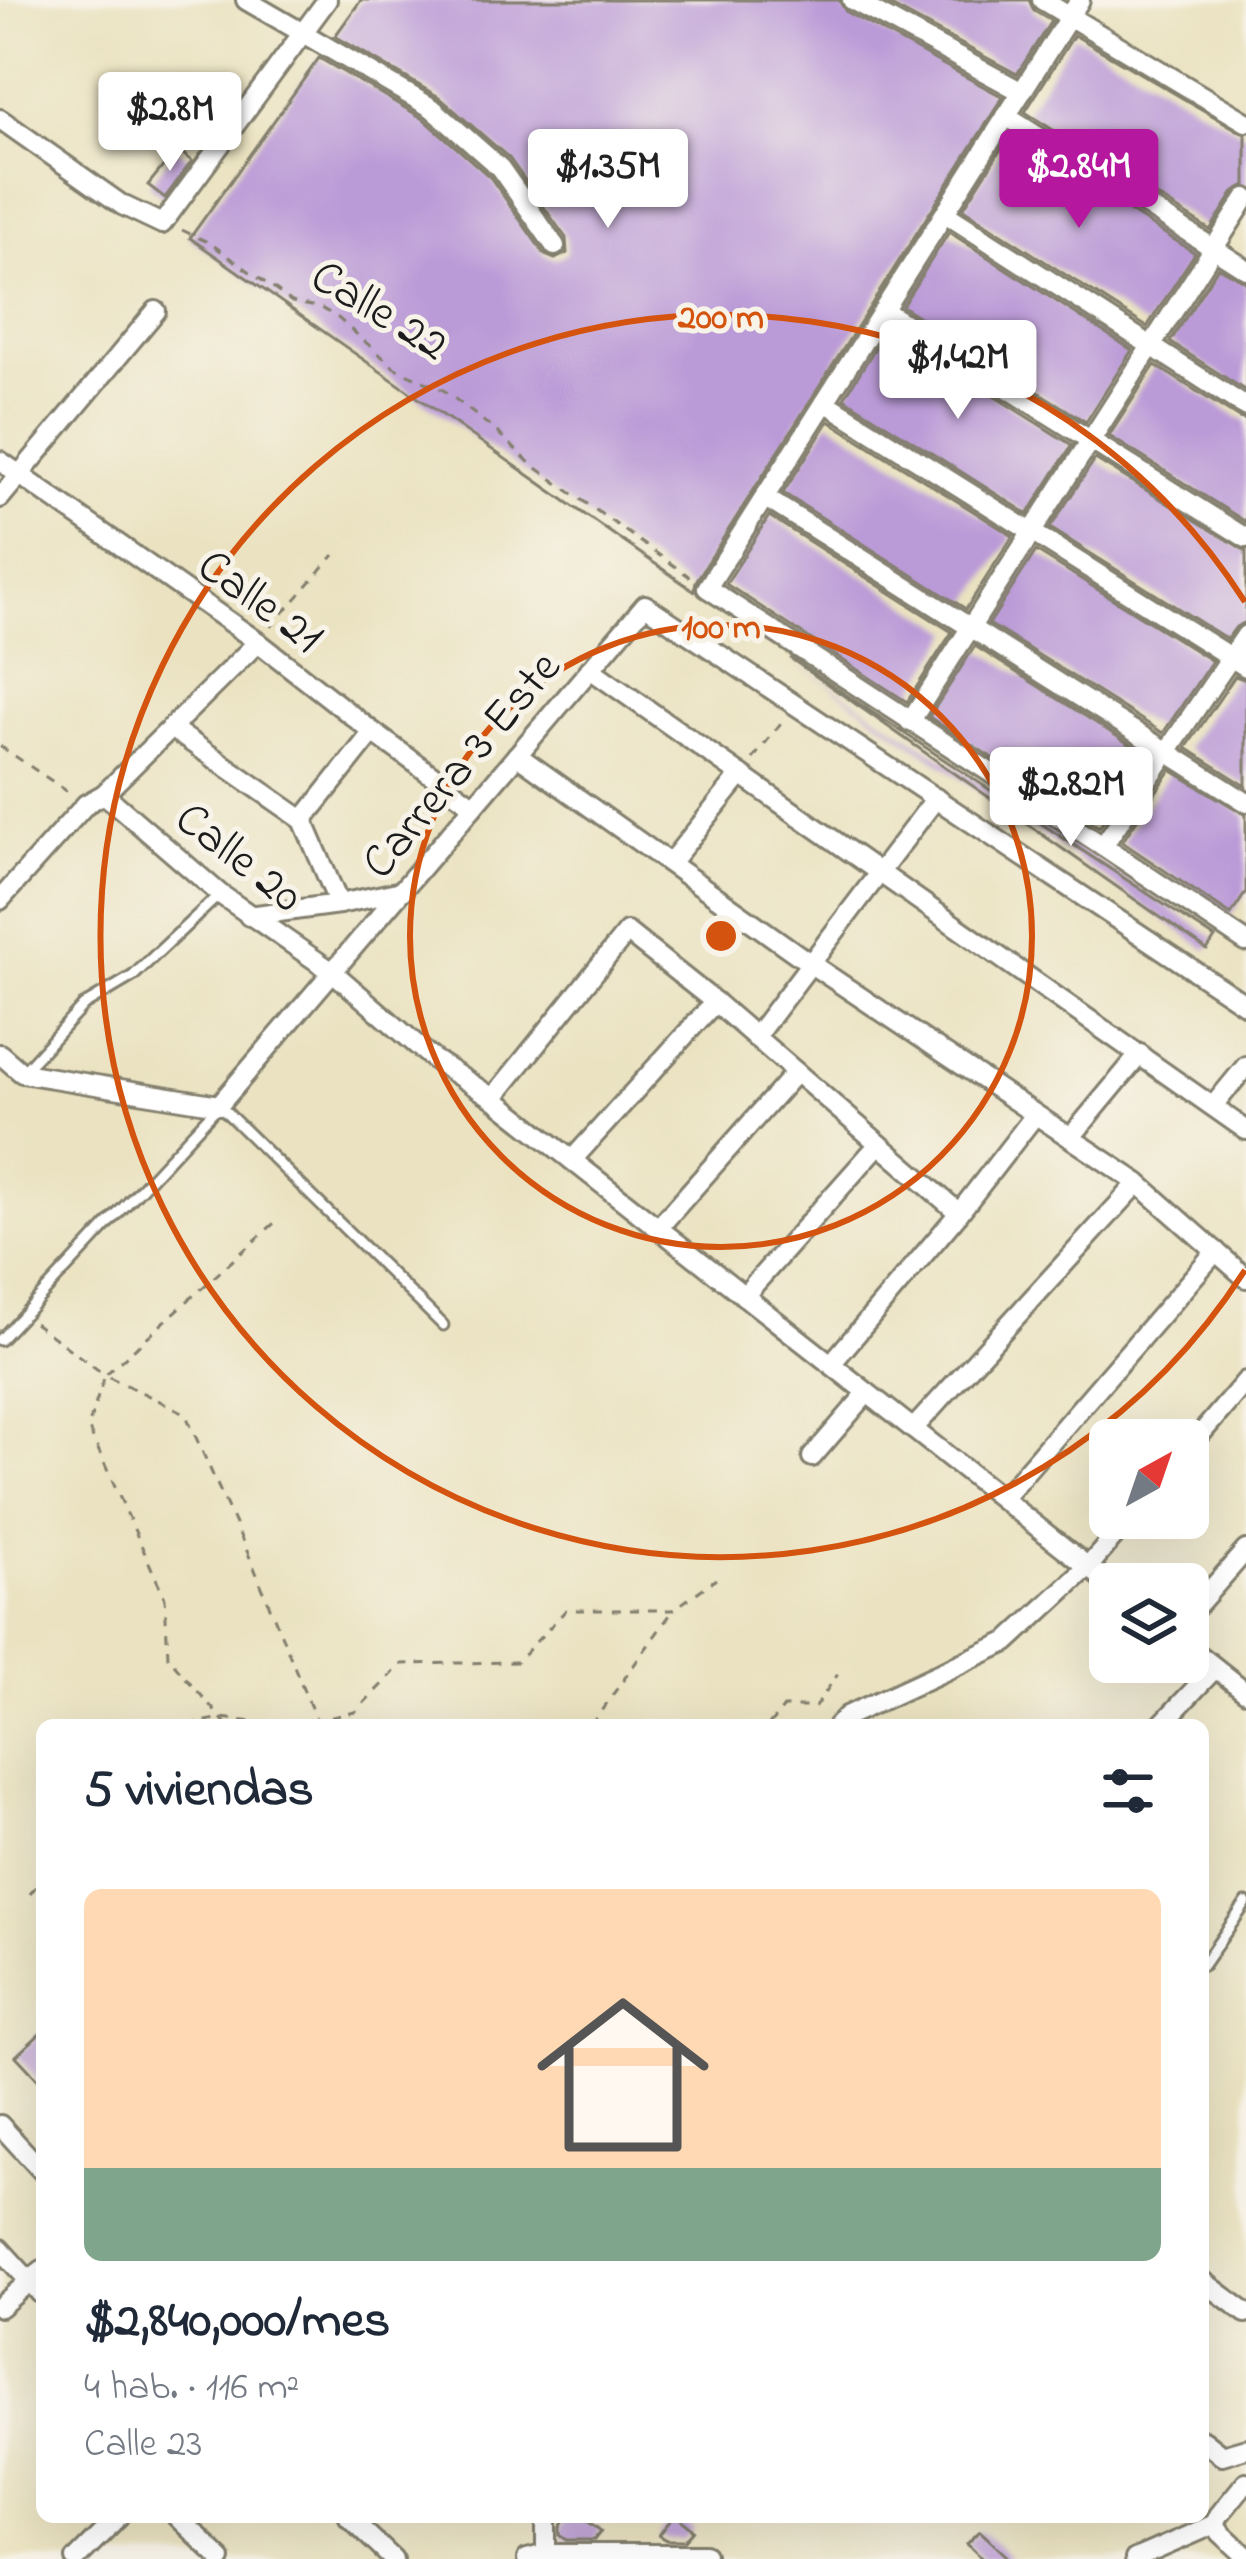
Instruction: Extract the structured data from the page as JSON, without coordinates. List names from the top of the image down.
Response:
{
  "streets": {
    "street": ["Calle 21", "Carrera 3 Este", "Calle 20"],
    "path": ["Calle 22"]
  },
  "crossings": [
    ["Calle 21", "Carrera 3 Este"],
    ["Carrera 3 Este", "Calle 20"]
  ],
  "north": "top right",
  "page": {
    "price": [
      "$2.8M",
      "$1.35M",
      "$2.84M",
      "$1.42M",
      "$2.82M"
    ],
    "heading": "5 viviendas",
    "list": [
      {
        "name": "$2,840,000/mes",
        "note": "4 hab. · 116 m² · Calle 23"
      }
    ]
  },
  "rings": ["200 m", "100 m"]
}
